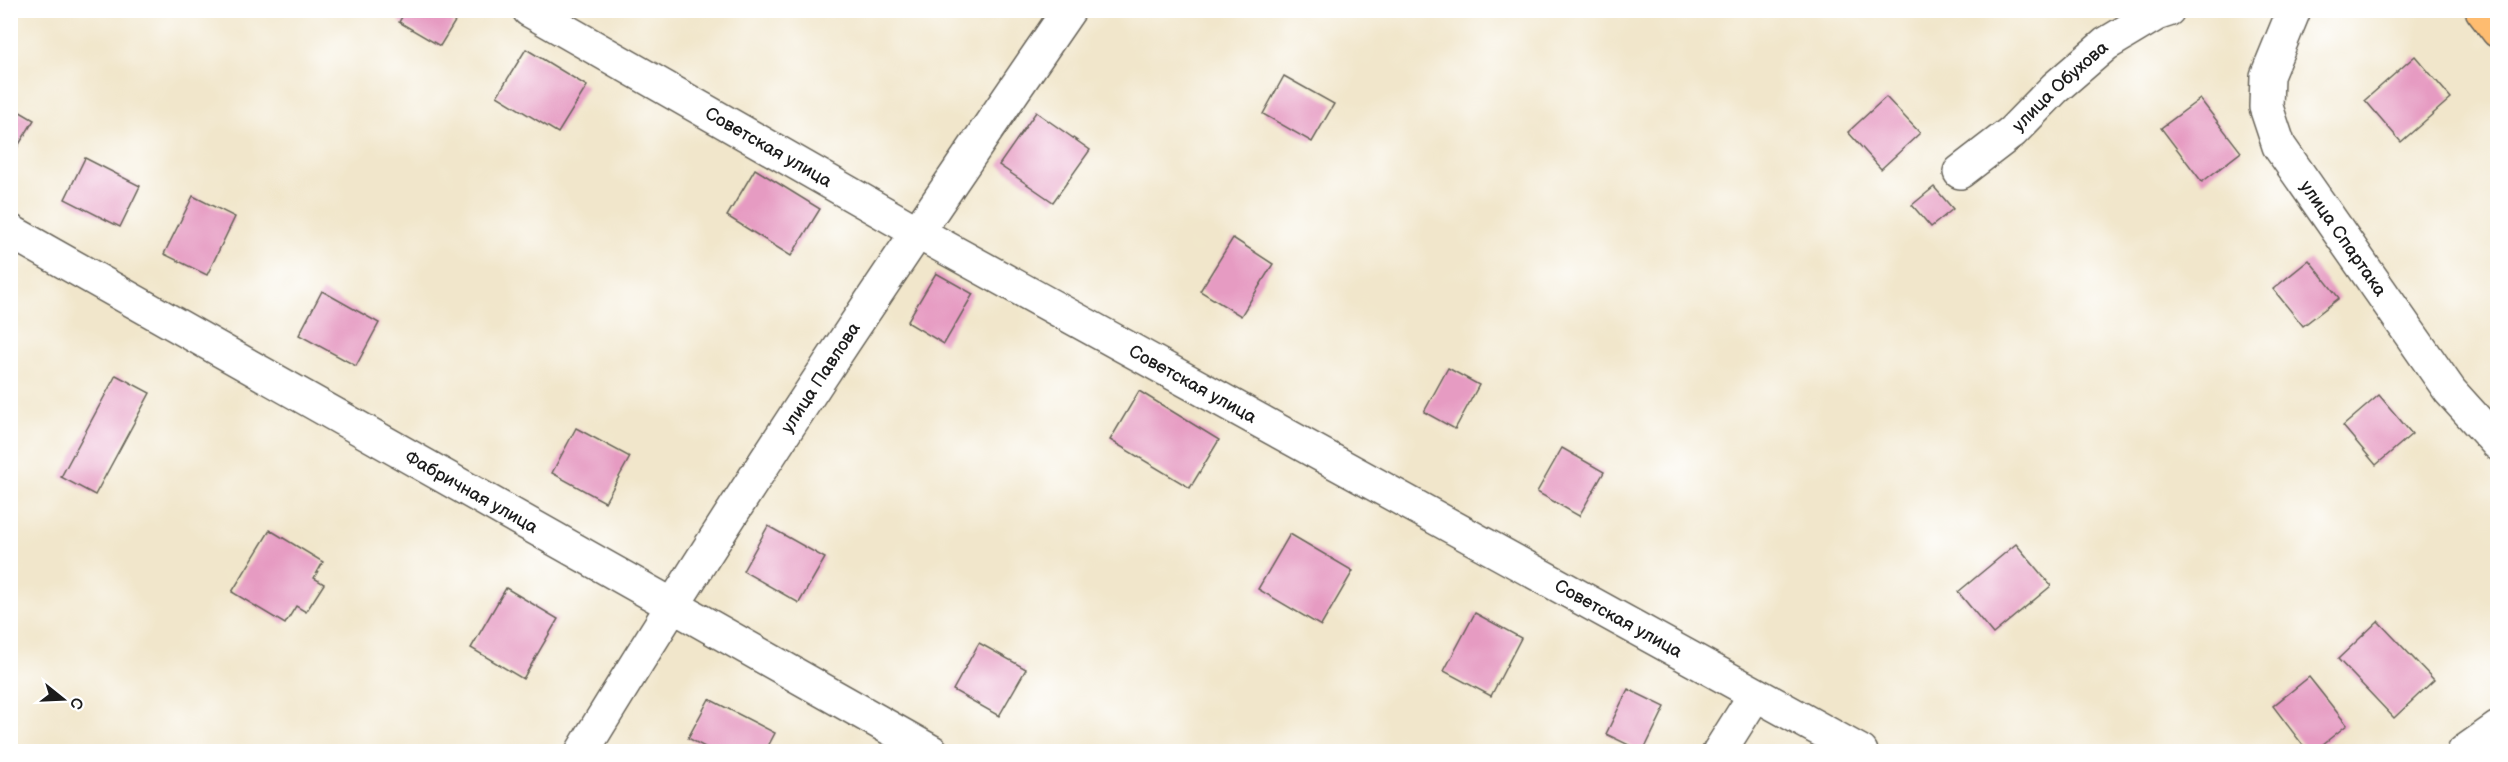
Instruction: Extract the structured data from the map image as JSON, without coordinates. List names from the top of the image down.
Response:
{
  "streets": {
    "street": [
      "улица Обухова",
      "Советская улица",
      "улица Спартака",
      "улица Павлова",
      "Фабричная улица"
    ]
  },
  "crossings": [
    ["Советская улица", "улица Павлова"],
    ["улица Павлова", "Фабричная улица"]
  ],
  "north": "right"
}
